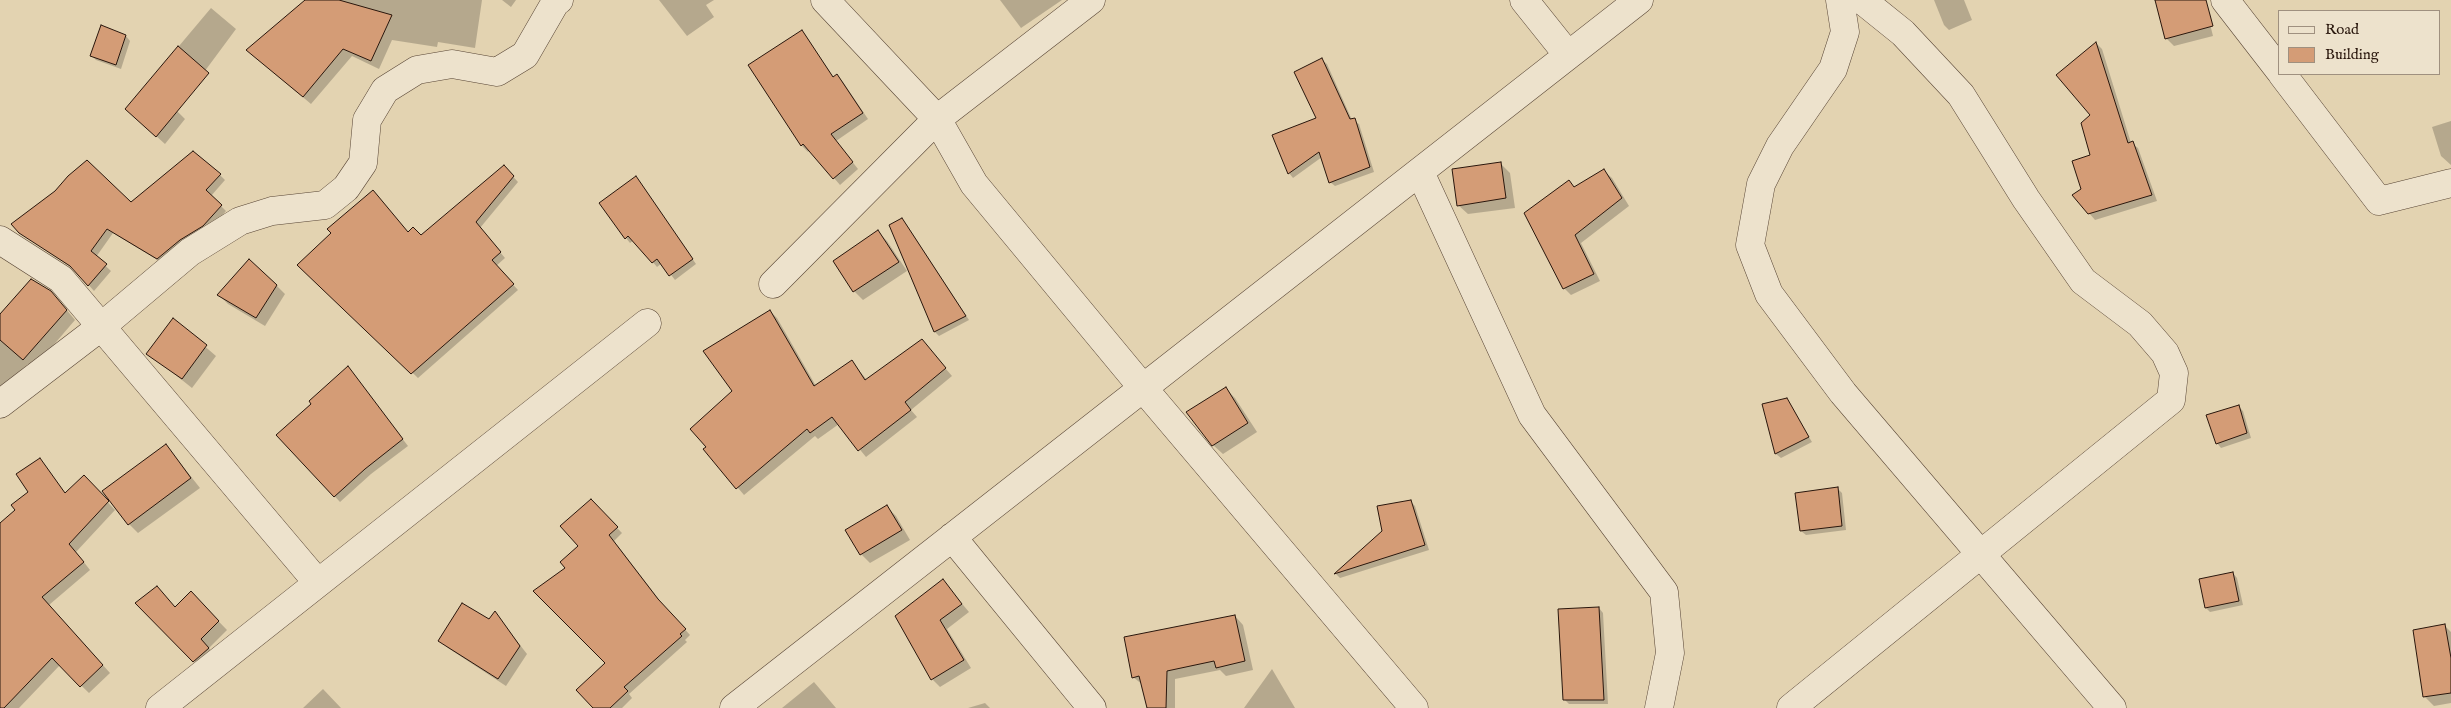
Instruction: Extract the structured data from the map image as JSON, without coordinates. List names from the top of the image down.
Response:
{
  "legend": ["Road", "Building"]
}
